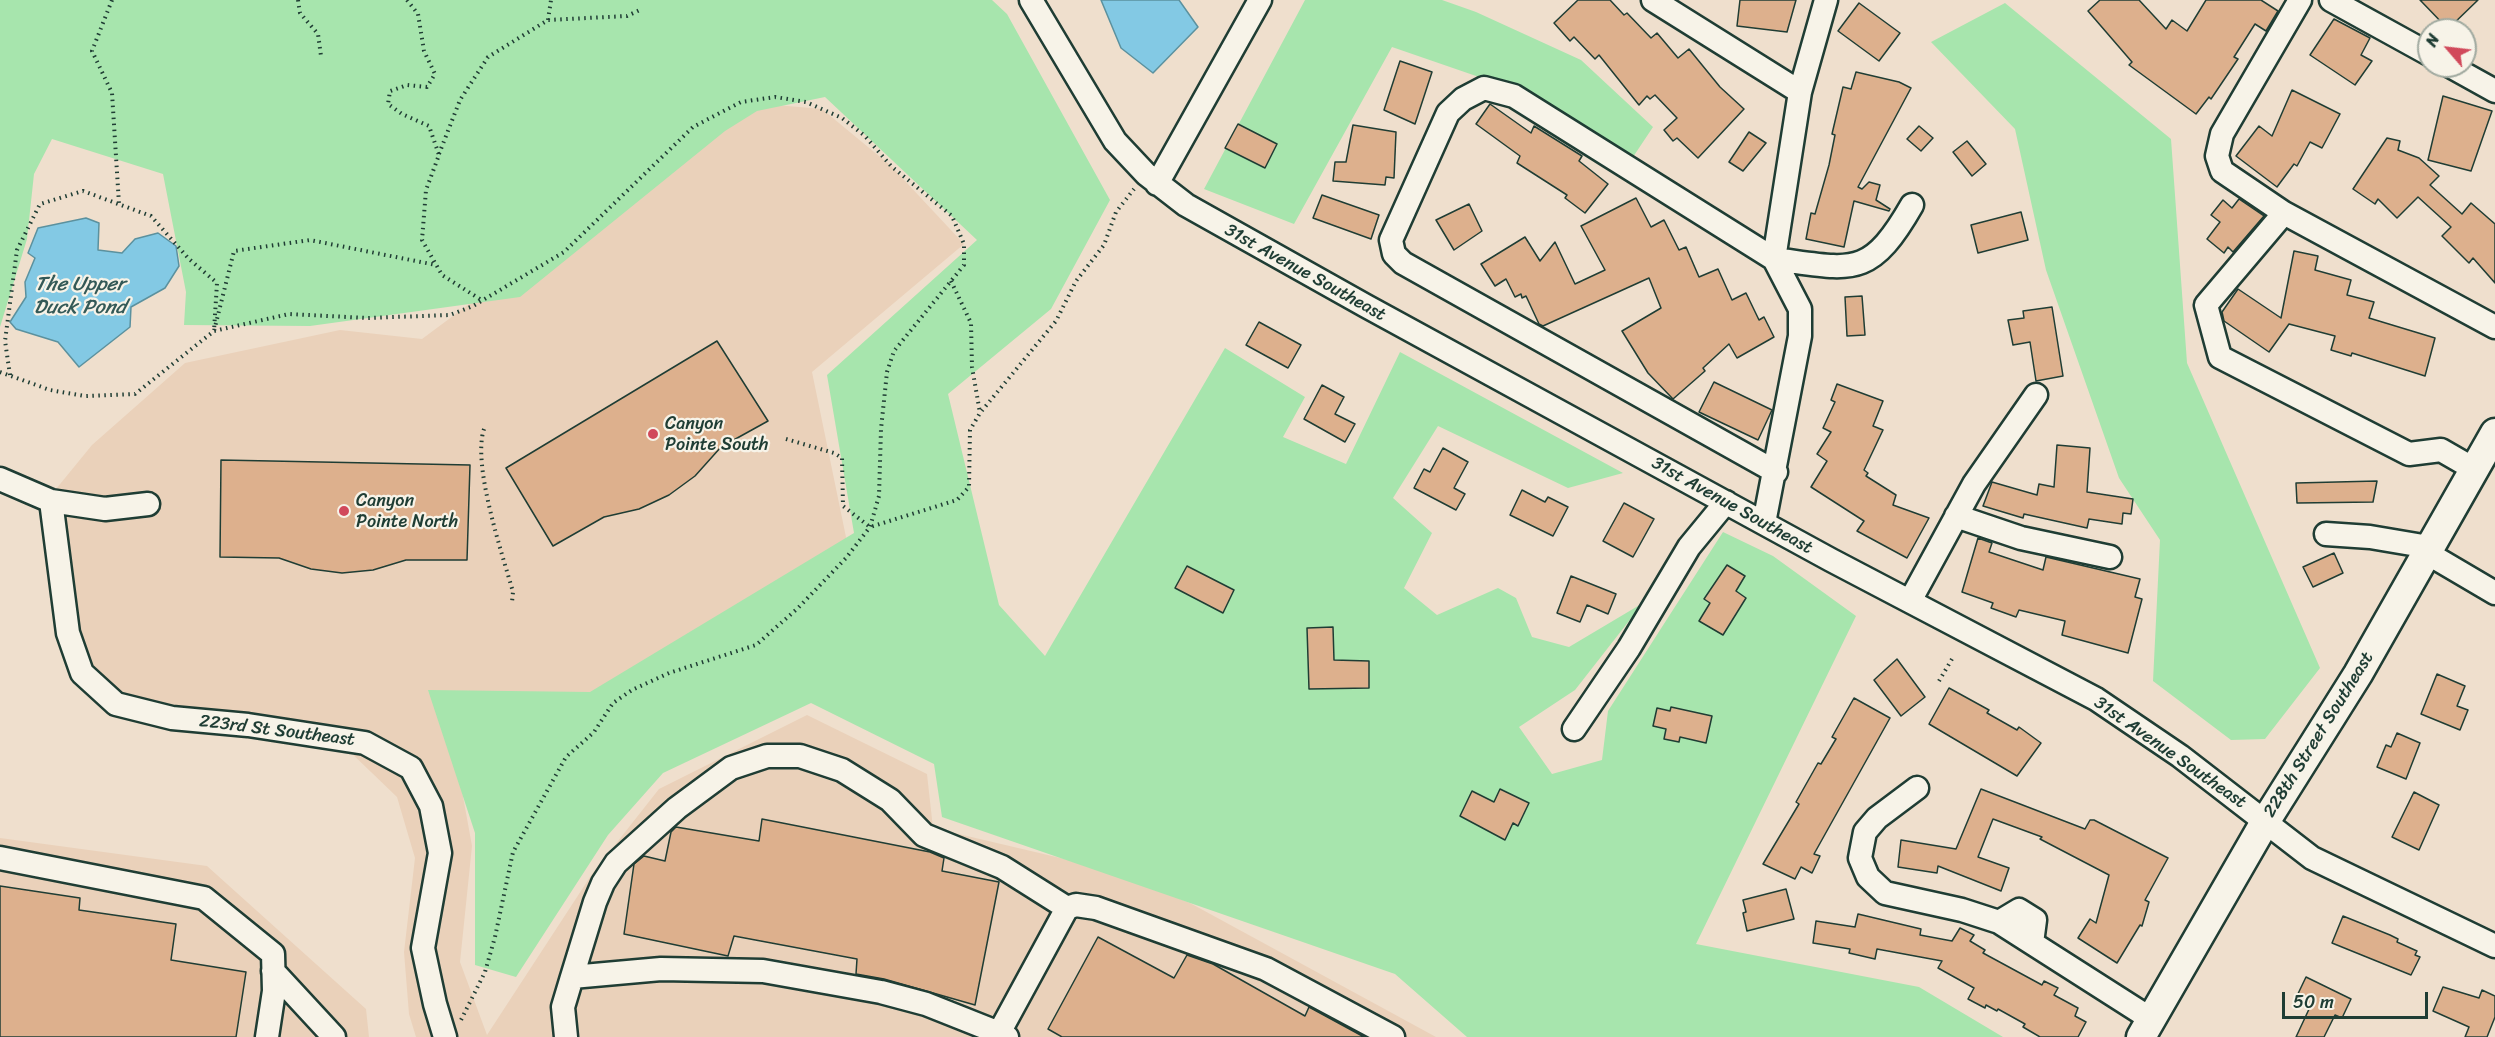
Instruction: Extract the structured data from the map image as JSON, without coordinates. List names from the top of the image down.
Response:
{
  "streets": {
    "main road": ["228th Street Southeast"],
    "street": ["31st Avenue Southeast", "223rd St Southeast"]
  },
  "crossings": [
    ["31st Avenue Southeast", "228th Street Southeast"]
  ],
  "water": ["The Upper Duck Pond"],
  "places": ["Canyon Pointe South", "Canyon Pointe North"],
  "scale_bar": "50 m",
  "north": "top left"
}
